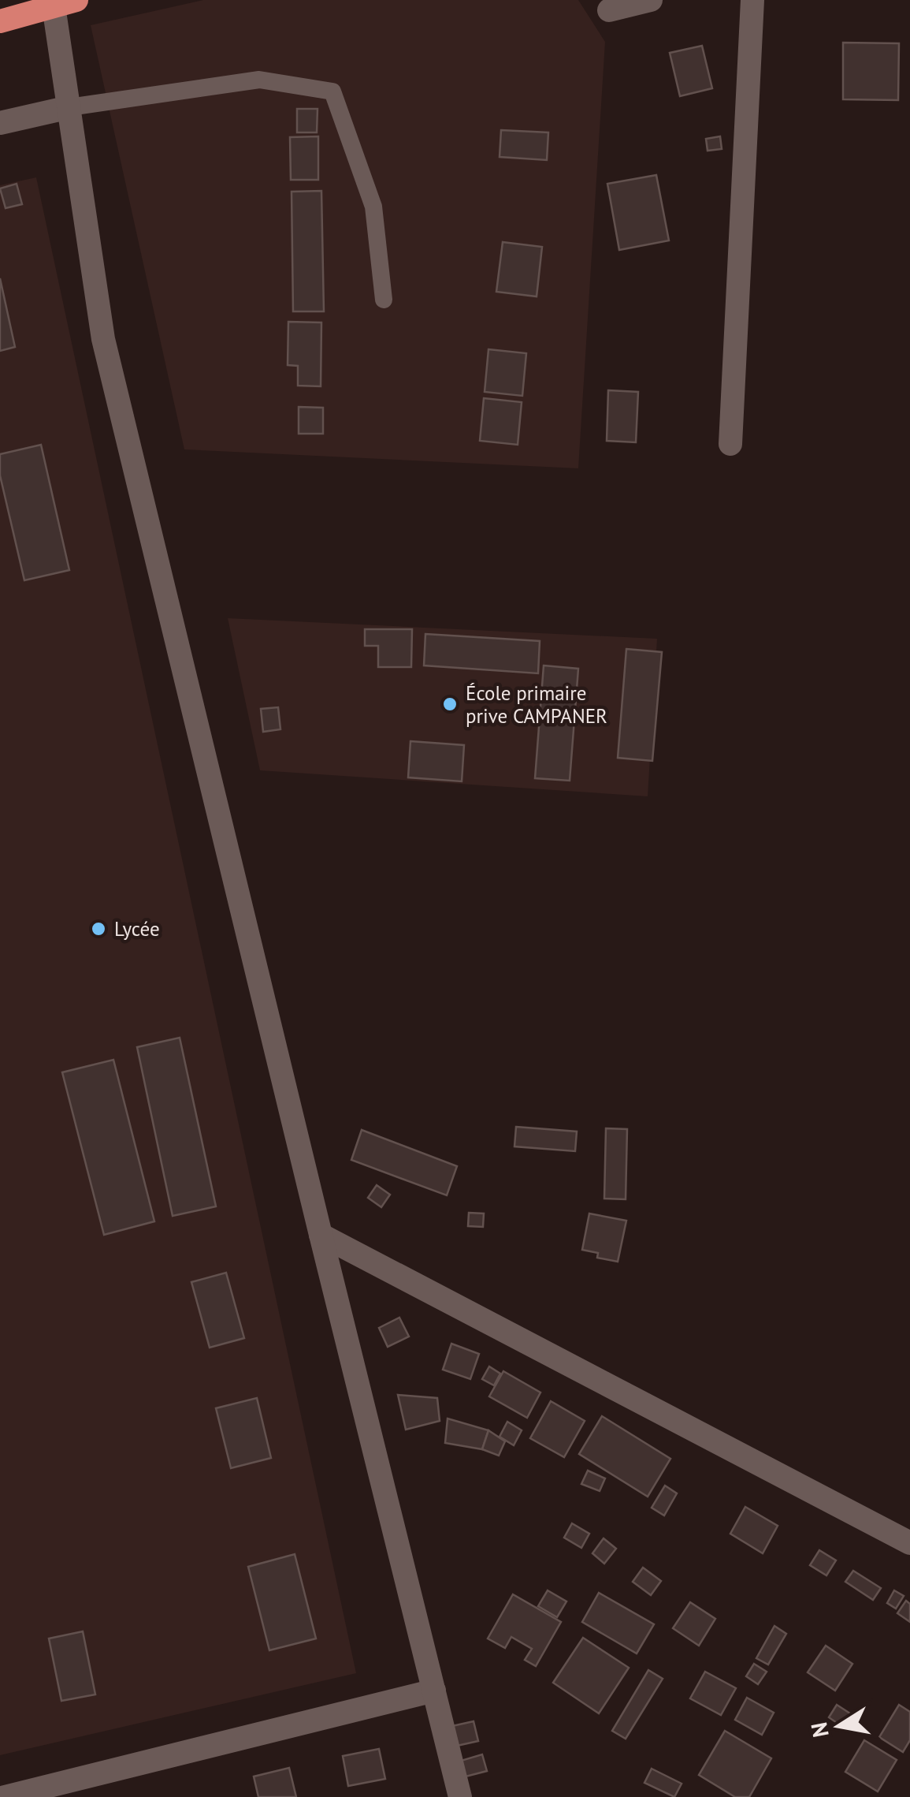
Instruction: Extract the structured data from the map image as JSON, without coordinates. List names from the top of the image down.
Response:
{
  "places": ["École primaire prive CAMPANER", "Lycée"],
  "north": "left"
}
